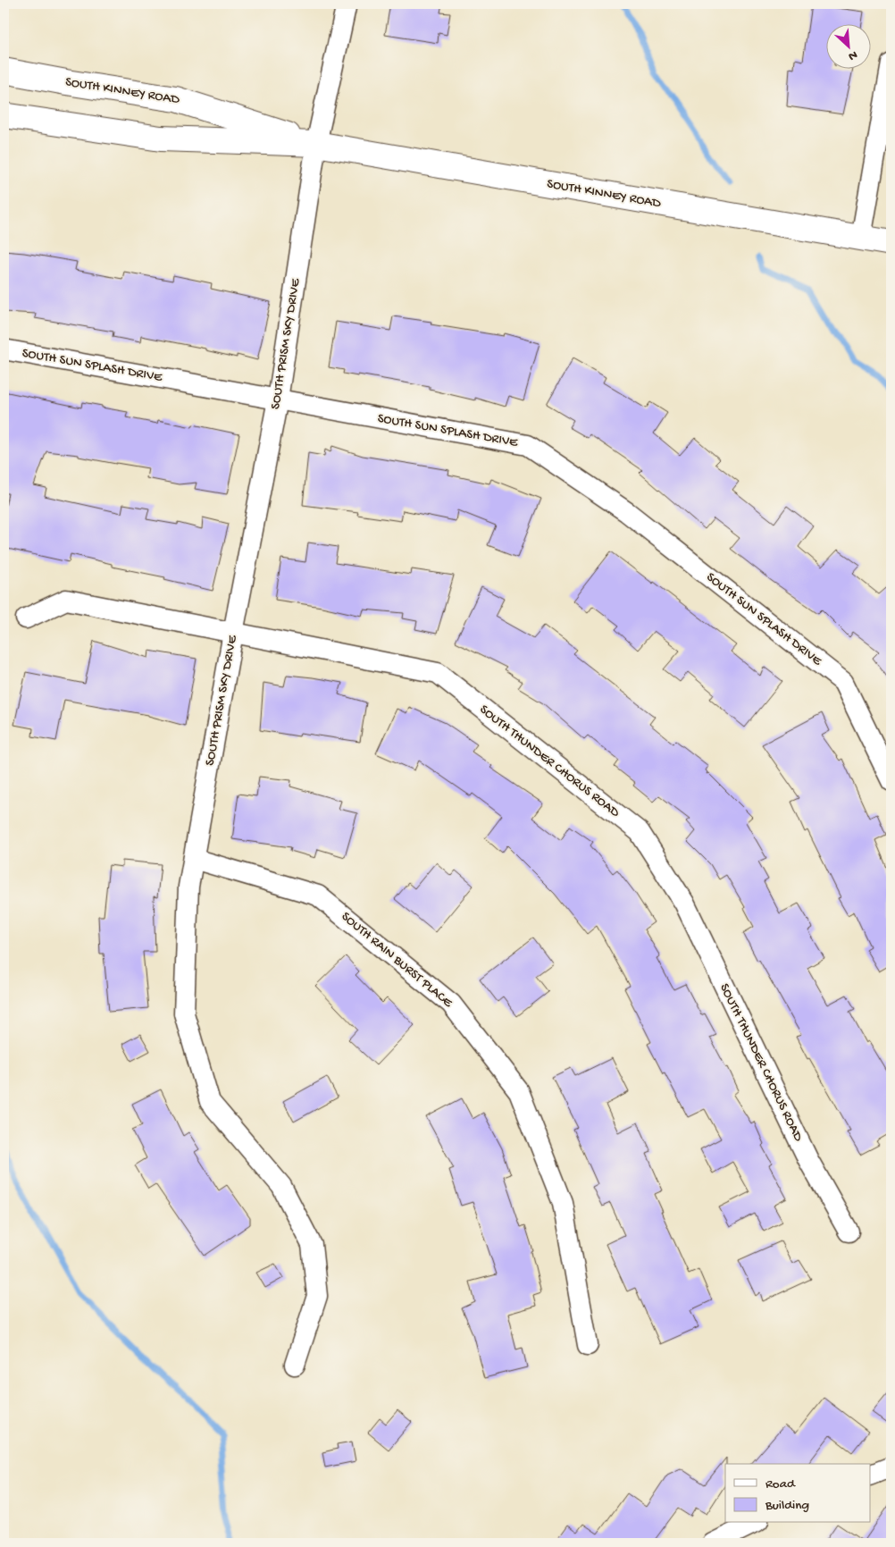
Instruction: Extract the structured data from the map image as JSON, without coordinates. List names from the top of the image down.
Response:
{
  "streets": {
    "main road": ["SOUTH KINNEY ROAD"],
    "street": [
      "SOUTH PRISM SKY DRIVE",
      "SOUTH SUN SPLASH DRIVE",
      "SOUTH THUNDER CHORUS ROAD",
      "SOUTH RAIN BURST PLACE"
    ]
  },
  "crossings": [
    ["SOUTH KINNEY ROAD", "SOUTH PRISM SKY DRIVE"],
    ["SOUTH PRISM SKY DRIVE", "SOUTH SUN SPLASH DRIVE"],
    ["SOUTH PRISM SKY DRIVE", "SOUTH THUNDER CHORUS ROAD"],
    ["SOUTH PRISM SKY DRIVE", "SOUTH RAIN BURST PLACE"]
  ],
  "legend": ["Road", "Building"],
  "north": "bottom right"
}
